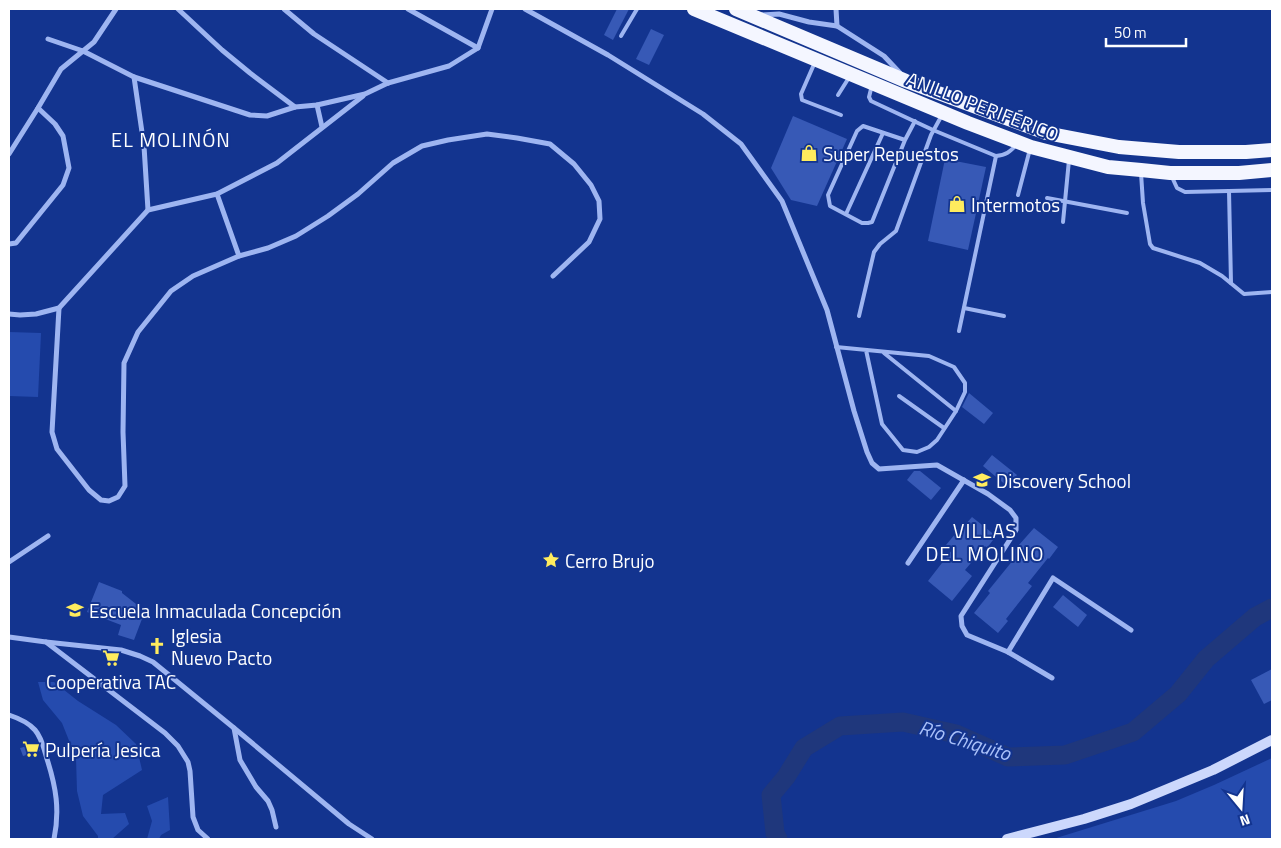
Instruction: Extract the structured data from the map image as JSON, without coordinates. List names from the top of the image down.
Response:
{
  "streets": {
    "highway": ["ANILLO PERIFÉRICO"]
  },
  "districts": ["EL MOLINÓN", "VILLAS DEL MOLINO"],
  "water": ["Río Chiquito"],
  "places": {
    "shop": ["Super Repuestos", "Intermotos"],
    "school or university": ["Discovery School", "Escuela Inmaculada Concepción"],
    "place": ["Cerro Brujo"],
    "church": ["Iglesia Nuevo Pacto"],
    "supermarket": ["Cooperativa TAC", "Pulpería Jesica"]
  },
  "scale_bar": "50 m",
  "north": "bottom"
}
